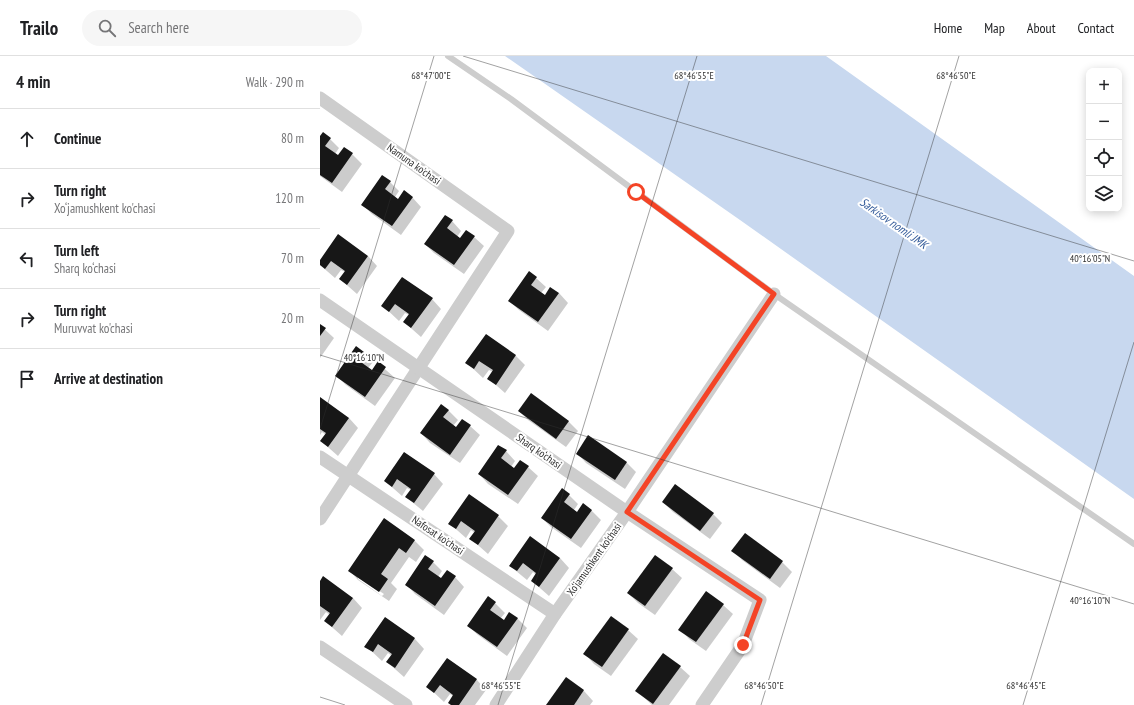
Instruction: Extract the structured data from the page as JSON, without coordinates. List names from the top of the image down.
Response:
{
  "streets": {
    "street": [
      "Namuna ko'chasi",
      "Sharq ko‘chasi",
      "Nafosat ko'chasi",
      "Xo‘jamushkent ko'chasi"
    ]
  },
  "crossings": [
    ["Namuna ko'chasi", "Sharq ko‘chasi"],
    ["Sharq ko‘chasi", "Xo‘jamushkent ko'chasi"],
    ["Nafosat ko'chasi", "Xo‘jamushkent ko'chasi"]
  ],
  "water": ["Sarkisov nomli JMK"],
  "page": {
    "header": "Trailo",
    "search": "Search here",
    "nav": [
      "Home",
      "Map",
      "About",
      "Contact"
    ],
    "heading": ["4 min", "Walk · 290 m"],
    "map_buttons": ["+", "−"],
    "list": [
      ["Continue", "80 m"],
      ["Turn right", "Xo‘jamushkent ko'chasi", "120 m"],
      ["Turn left", "Sharq ko‘chasi", "70 m"],
      ["Turn right", "Muruvvat ko'chasi", "20 m"],
      "Arrive at destination"
    ]
  },
  "coordinates": [
    "68°47'00\"E",
    "68°46'55\"E",
    "68°46'50\"E",
    "40°16'05\"N",
    "40°16'10\"N",
    "68°46'45\"E"
  ]
}
